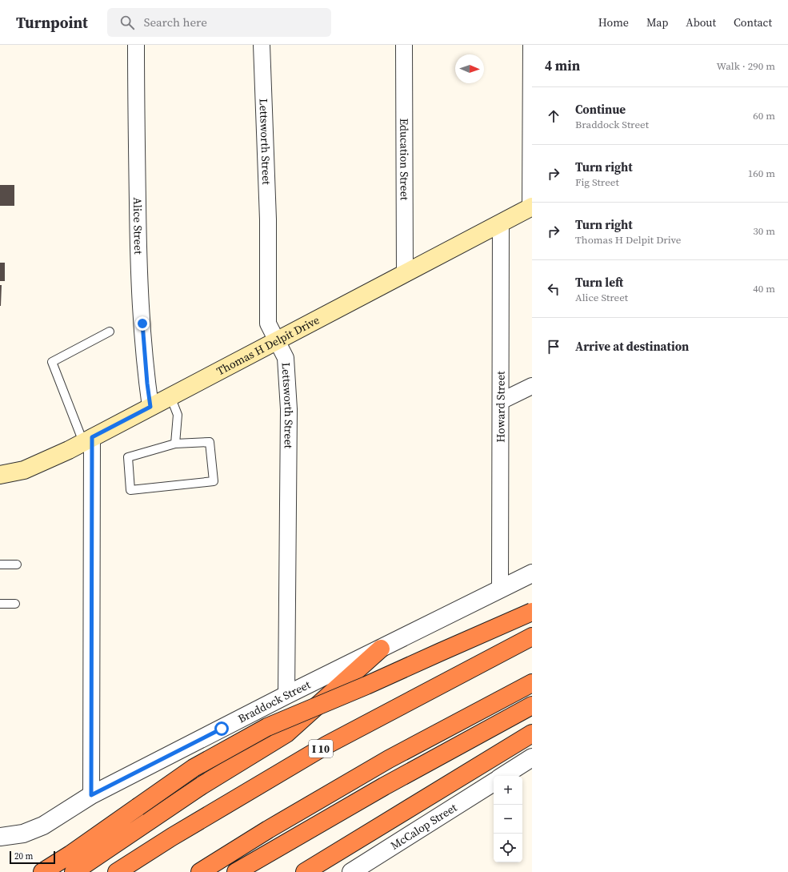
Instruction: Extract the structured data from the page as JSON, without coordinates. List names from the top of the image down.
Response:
{
  "streets": {
    "highway": ["I 10"],
    "main road": ["Thomas H Delpit Drive"],
    "street": [
      "Lettsworth Street",
      "Education Street",
      "Alice Street",
      "Howard Street",
      "Braddock Street",
      "McCalop Street"
    ]
  },
  "crossings": [
    ["Lettsworth Street", "Thomas H Delpit Drive"],
    ["Lettsworth Street", "Braddock Street"],
    ["Education Street", "Thomas H Delpit Drive"],
    ["Alice Street", "Thomas H Delpit Drive"],
    ["Thomas H Delpit Drive", "Howard Street"],
    ["Howard Street", "Braddock Street"]
  ],
  "scale_bar": "20 m",
  "north": "right",
  "page": {
    "header": "Turnpoint",
    "search": "Search here",
    "nav": [
      "Home",
      "Map",
      "About",
      "Contact"
    ],
    "heading": ["4 min", "Walk · 290 m"],
    "list": [
      ["Continue", "Braddock Street", "60 m"],
      ["Turn right", "Fig Street", "160 m"],
      ["Turn right", "Thomas H Delpit Drive", "30 m"],
      ["Turn left", "Alice Street", "40 m"],
      "Arrive at destination"
    ],
    "map_buttons": ["+", "−"],
    "scale": "20 m"
  }
}
